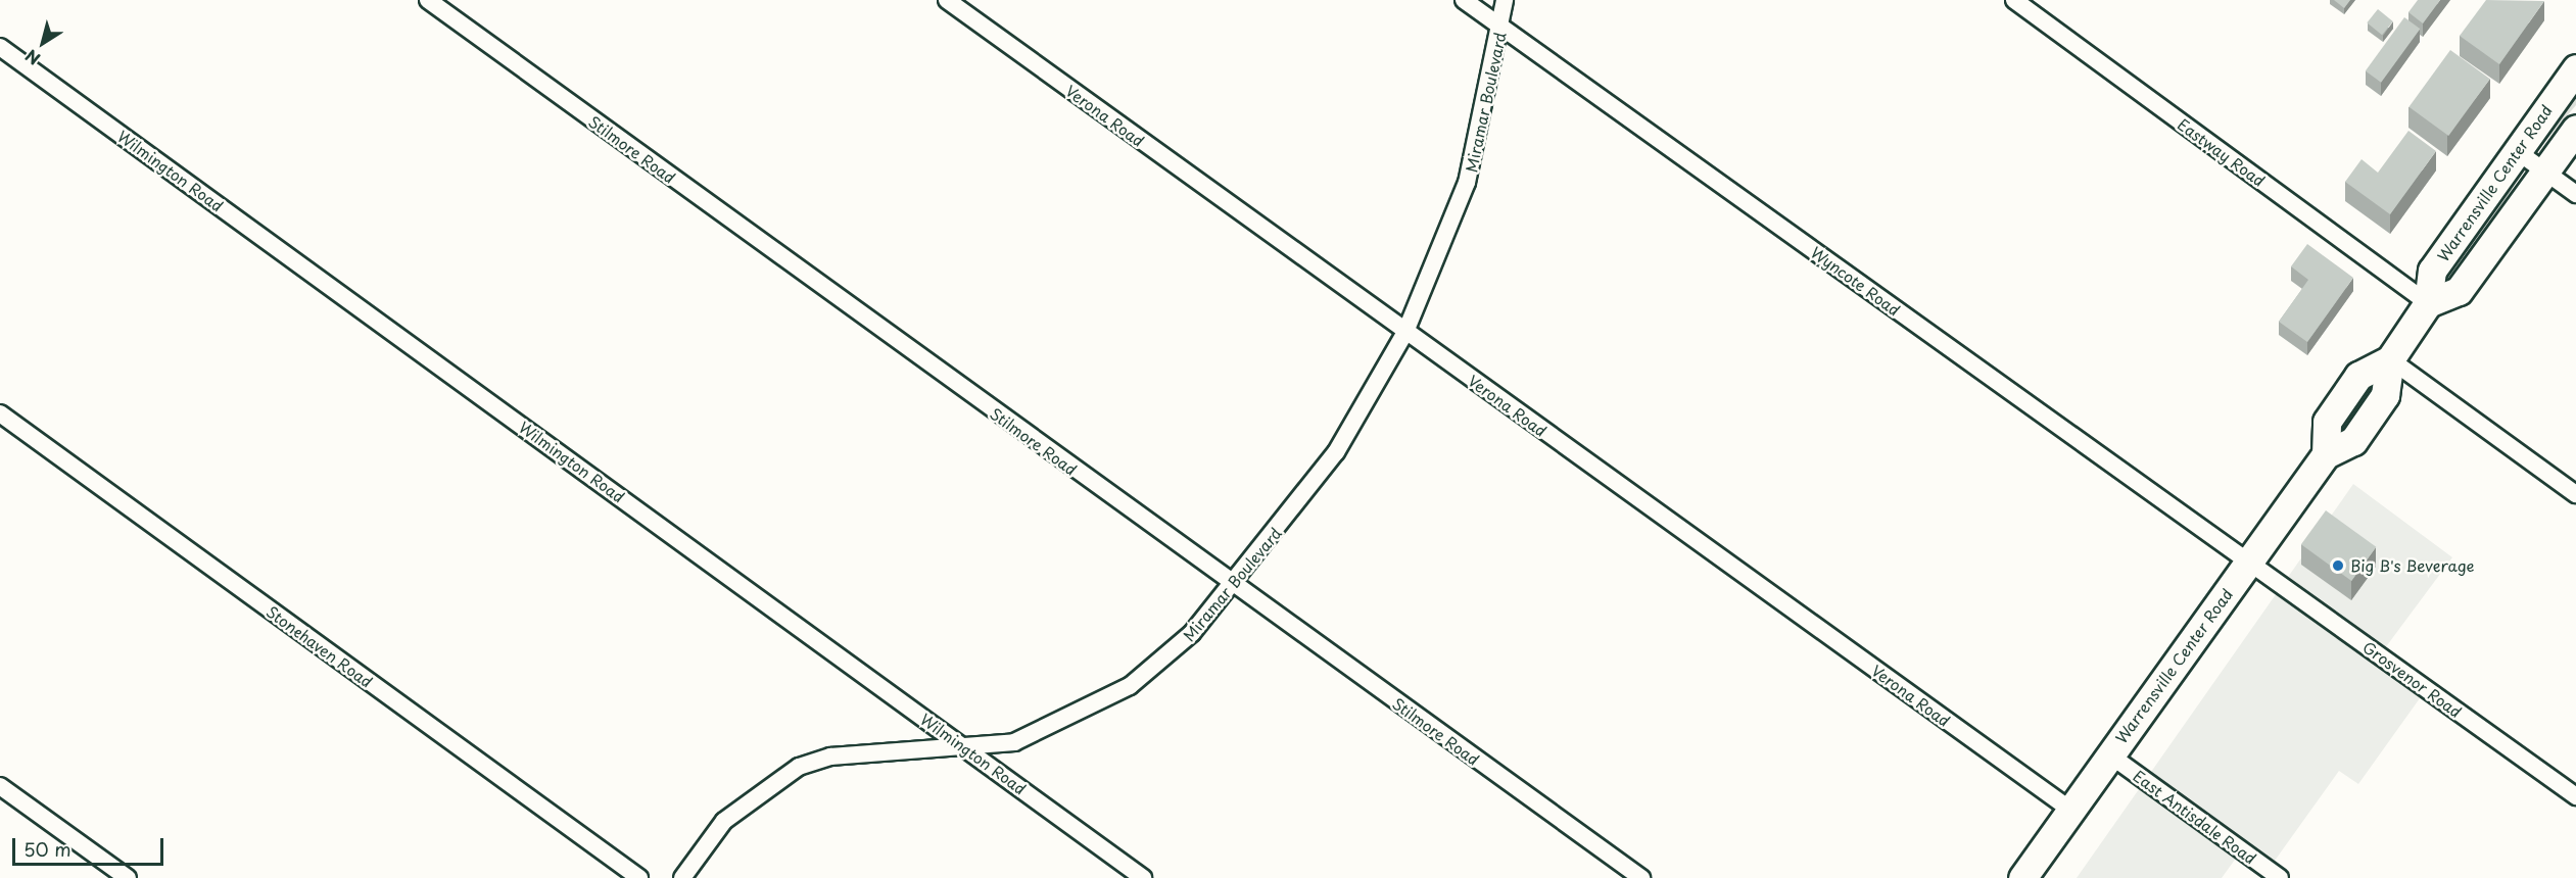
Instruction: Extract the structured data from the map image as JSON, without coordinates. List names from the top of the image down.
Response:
{
  "streets": {
    "main road": ["Warrensville Center Road"],
    "street": [
      "Miramar Boulevard",
      "Verona Road",
      "Stilmore Road",
      "Eastway Road",
      "Wilmington Road",
      "Wyncote Road",
      "Stonehaven Road",
      "Grosvenor Road",
      "East Antisdale Road"
    ]
  },
  "crossings": [
    ["Miramar Boulevard", "Verona Road"],
    ["Miramar Boulevard", "Stilmore Road"],
    ["Miramar Boulevard", "Wilmington Road"],
    ["Miramar Boulevard", "Wyncote Road"],
    ["Verona Road", "Warrensville Center Road"],
    ["Eastway Road", "Warrensville Center Road"],
    ["Warrensville Center Road", "Wyncote Road"],
    ["Warrensville Center Road", "Grosvenor Road"],
    ["Warrensville Center Road", "East Antisdale Road"],
    ["Wyncote Road", "Grosvenor Road"]
  ],
  "places": ["Big B's Beverage"],
  "scale_bar": "50 m",
  "north": "bottom left"
}
